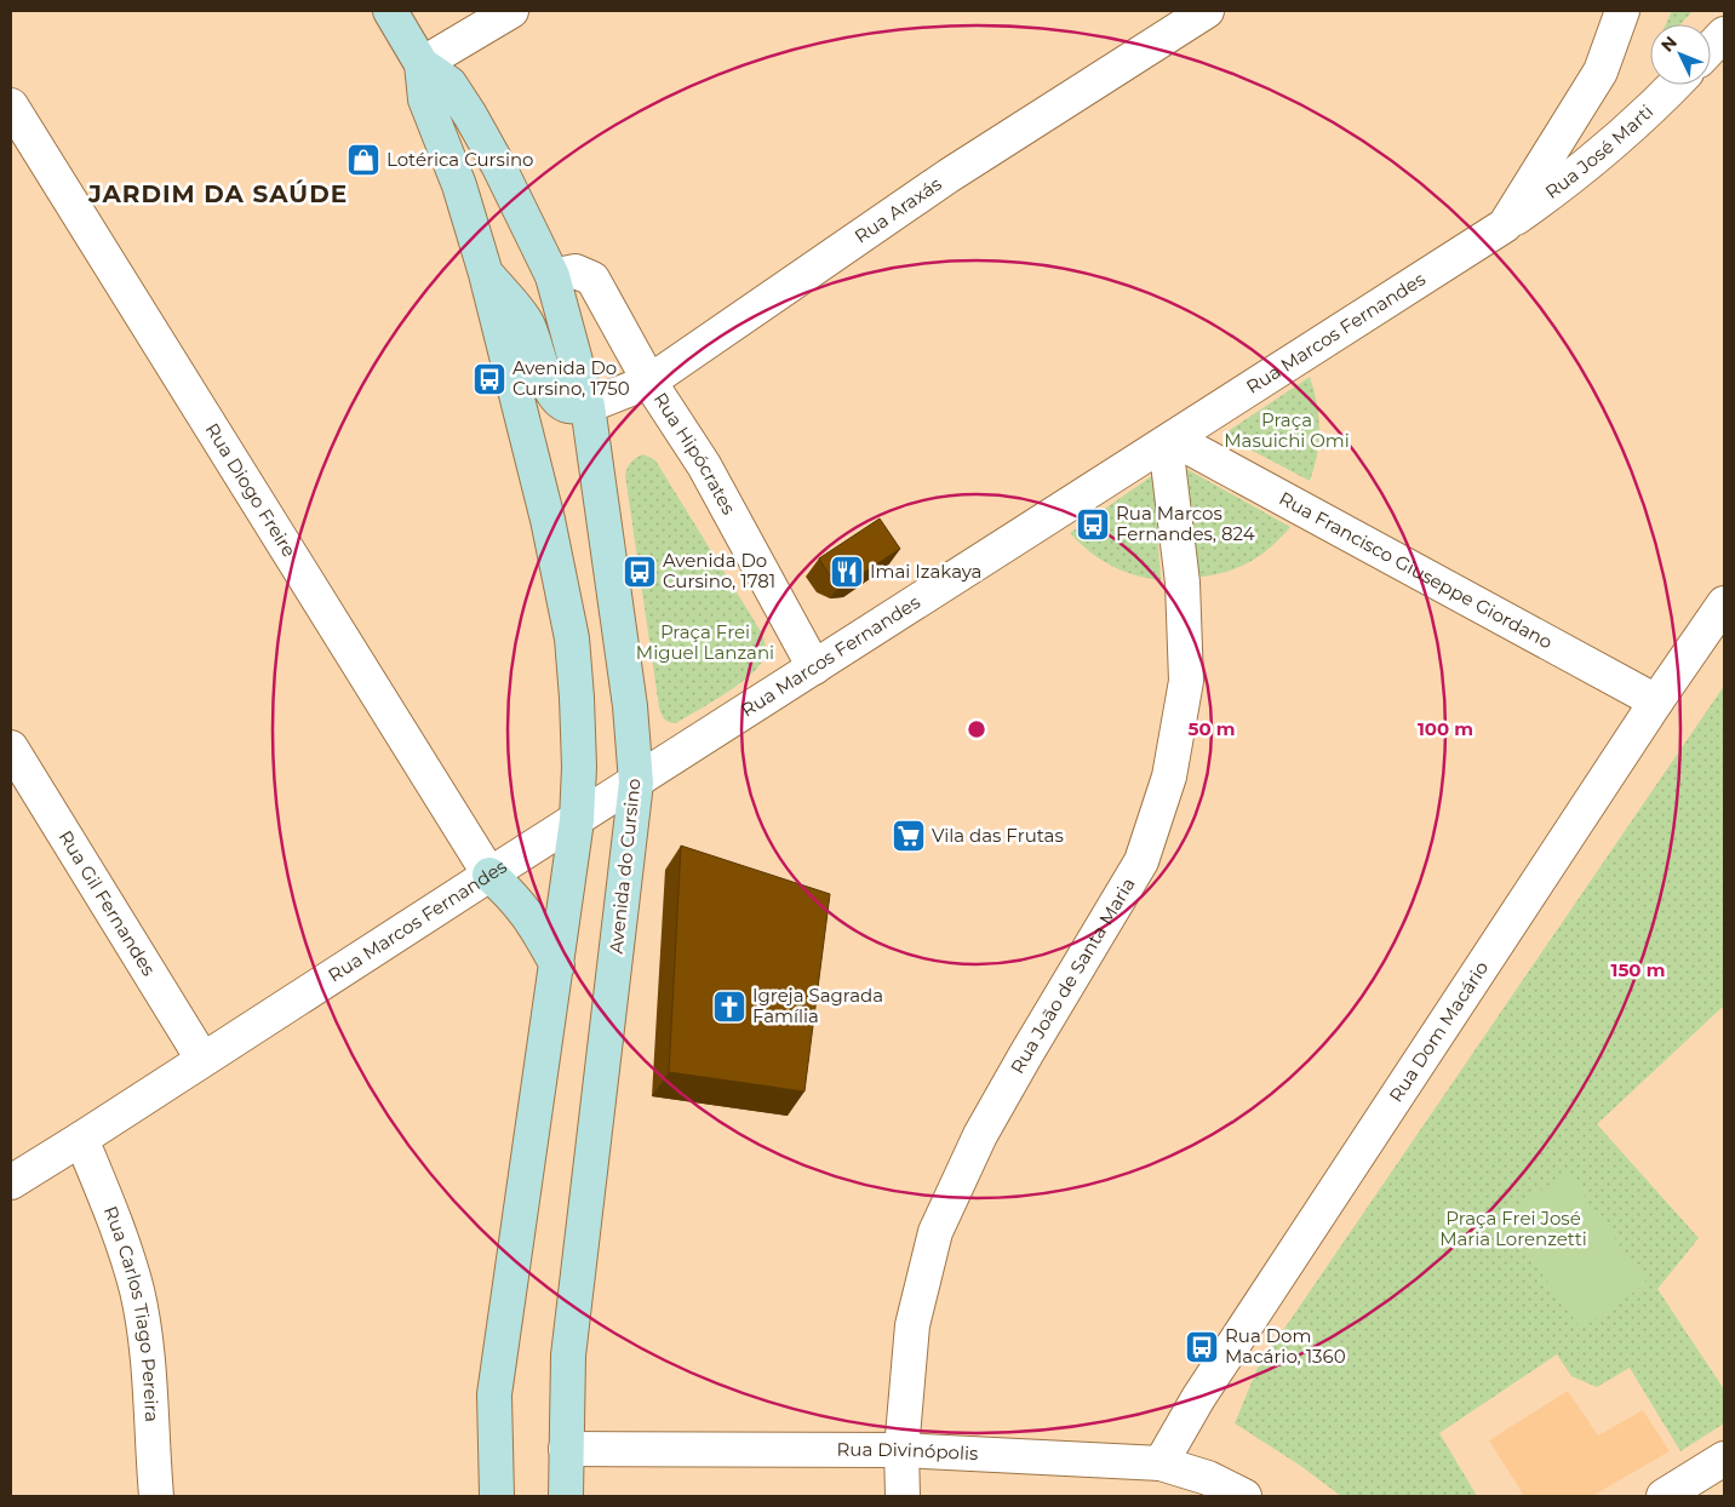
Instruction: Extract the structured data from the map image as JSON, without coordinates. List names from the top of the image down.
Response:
{
  "streets": {
    "main road": ["Avenida do Cursino"],
    "street": [
      "Rua José Marti",
      "Rua Araxás",
      "Rua Marcos Fernandes",
      "Rua Hipócrates",
      "Rua Diogo Freire",
      "Rua Francisco Giuseppe Giordano",
      "Rua Gil Fernandes",
      "Rua João de Santa Maria",
      "Rua Dom Macário",
      "Rua Carlos Tiago Pereira",
      "Rua Divinópolis"
    ]
  },
  "crossings": [
    ["Rua José Marti", "Rua Marcos Fernandes"],
    ["Rua Araxás", "Rua Hipócrates"],
    ["Rua Araxás", "Avenida do Cursino"],
    ["Rua Marcos Fernandes", "Rua Hipócrates"],
    ["Rua Marcos Fernandes", "Rua Diogo Freire"],
    ["Rua Marcos Fernandes", "Rua Francisco Giuseppe Giordano"],
    ["Rua Marcos Fernandes", "Avenida do Cursino"],
    ["Rua Marcos Fernandes", "Rua Gil Fernandes"],
    ["Rua Marcos Fernandes", "Rua João de Santa Maria"],
    ["Rua Marcos Fernandes", "Rua Carlos Tiago Pereira"],
    ["Rua Hipócrates", "Avenida do Cursino"],
    ["Rua Francisco Giuseppe Giordano", "Rua João de Santa Maria"],
    ["Rua Francisco Giuseppe Giordano", "Rua Dom Macário"],
    ["Avenida do Cursino", "Rua Divinópolis"],
    ["Rua João de Santa Maria", "Rua Divinópolis"],
    ["Rua Dom Macário", "Rua Divinópolis"]
  ],
  "districts": ["JARDIM DA SAÚDE"],
  "parks": ["Praça Masuichi Omi", "Praça Frei Miguel Lanzani", "Praça Frei José Maria Lorenzetti"],
  "places": {
    "shop": ["Lotérica Cursino"],
    "bus stop": [
      "Avenida Do Cursino, 1750",
      "Rua Marcos Fernandes, 824",
      "Avenida Do Cursino, 1781",
      "Rua Dom Macário, 1360"
    ],
    "restaurant": ["Imai Izakaya"],
    "supermarket": ["Vila das Frutas"],
    "church": ["Igreja Sagrada Família"]
  },
  "north": "top left",
  "rings": ["50 m", "100 m", "150 m"]
}
